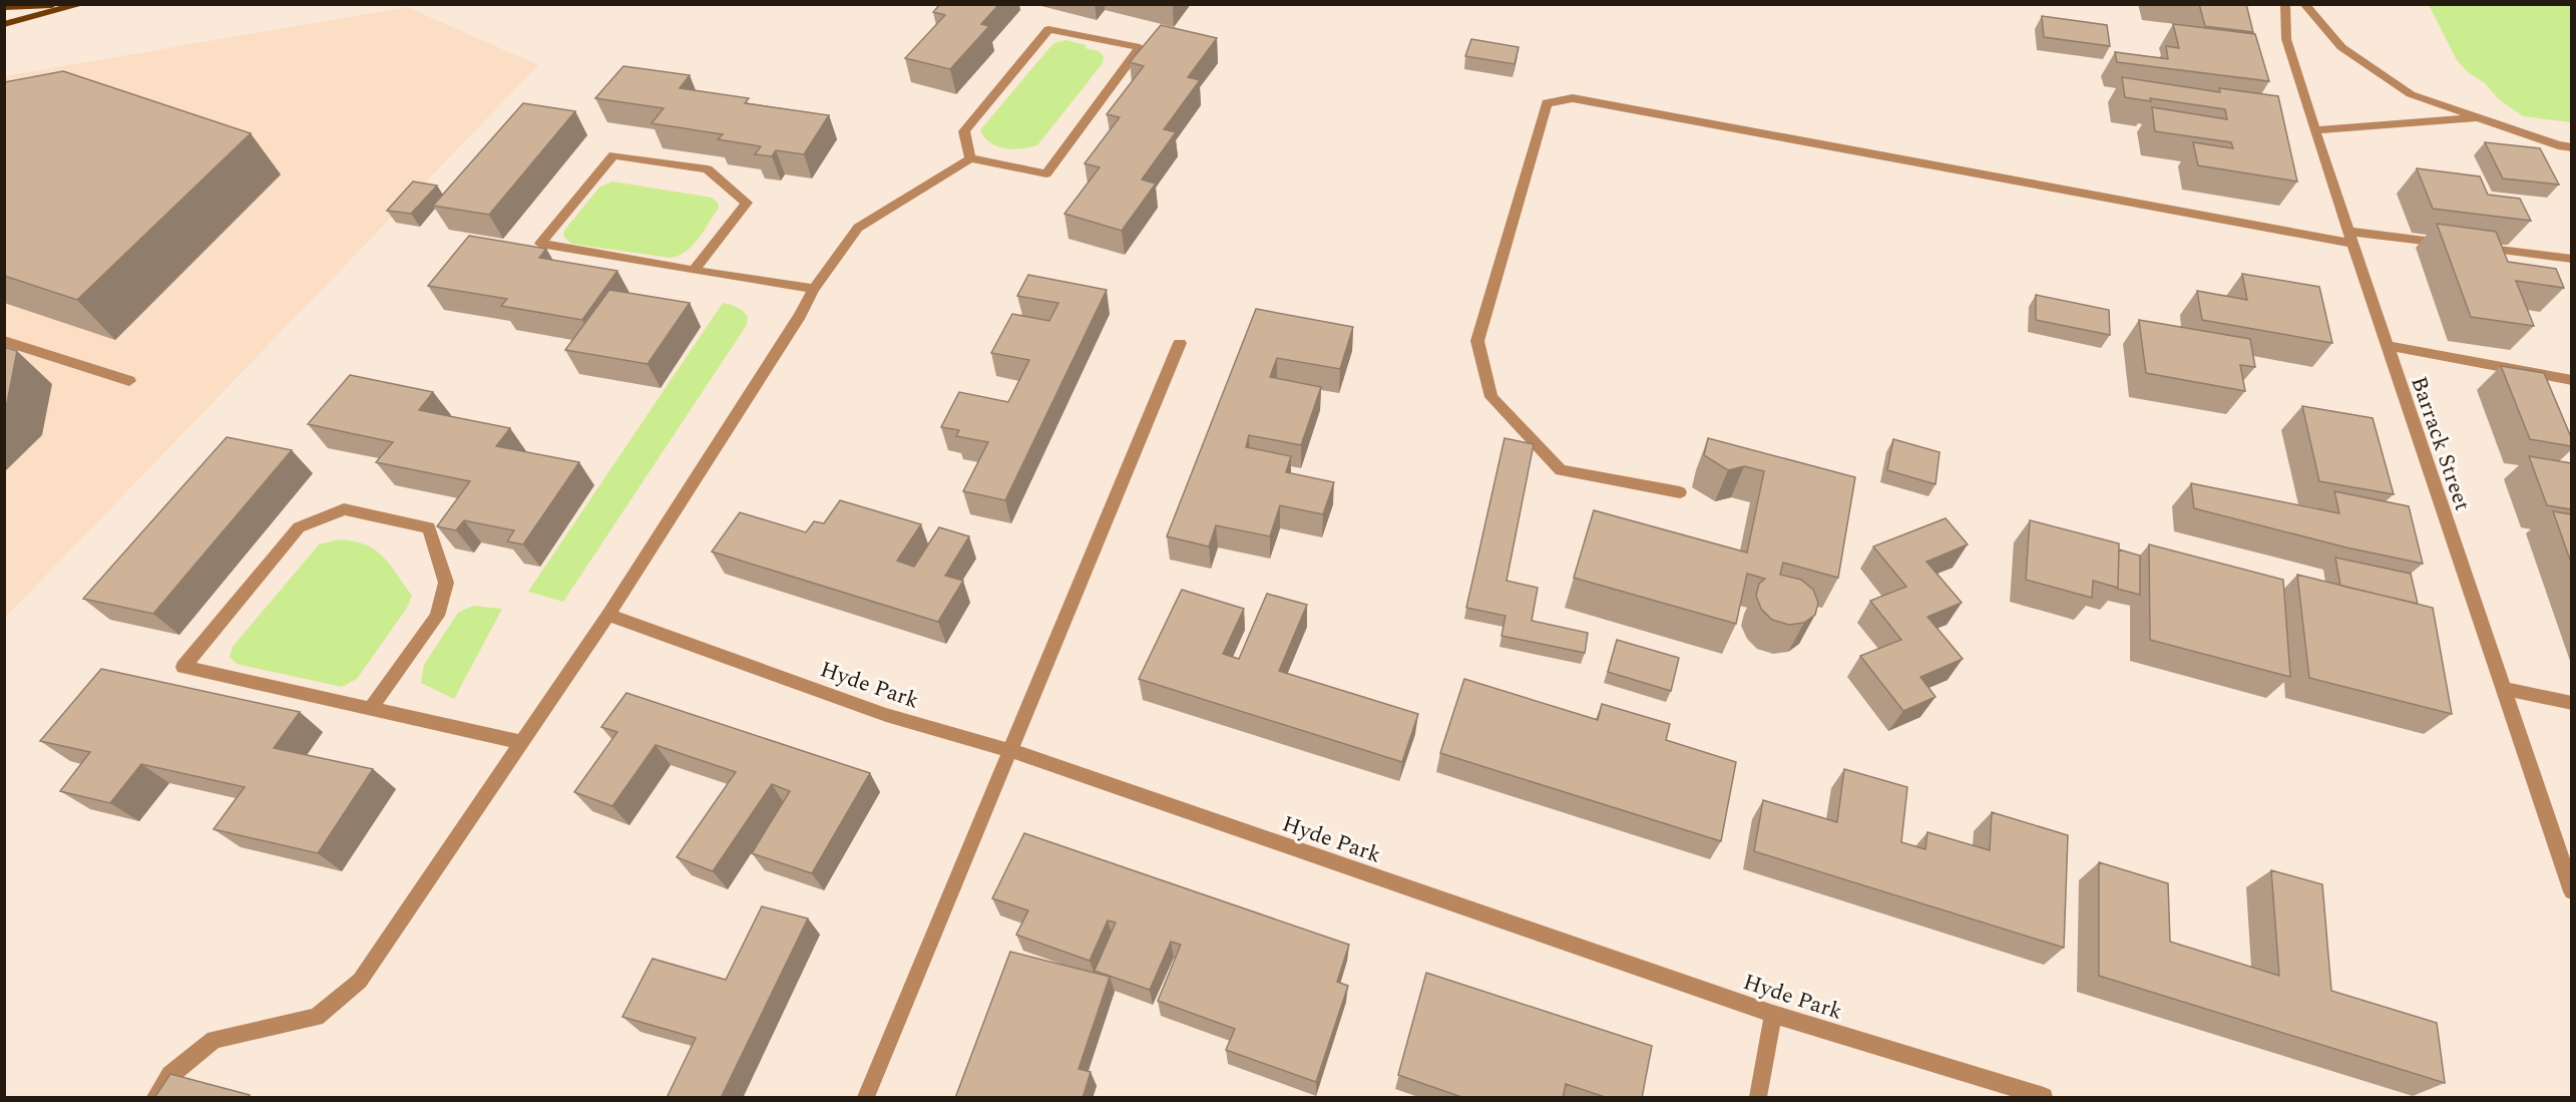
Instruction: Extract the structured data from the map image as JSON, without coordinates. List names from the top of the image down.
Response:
{
  "streets": {
    "street": ["Barrack Street", "Hyde Park"]
  }
}
